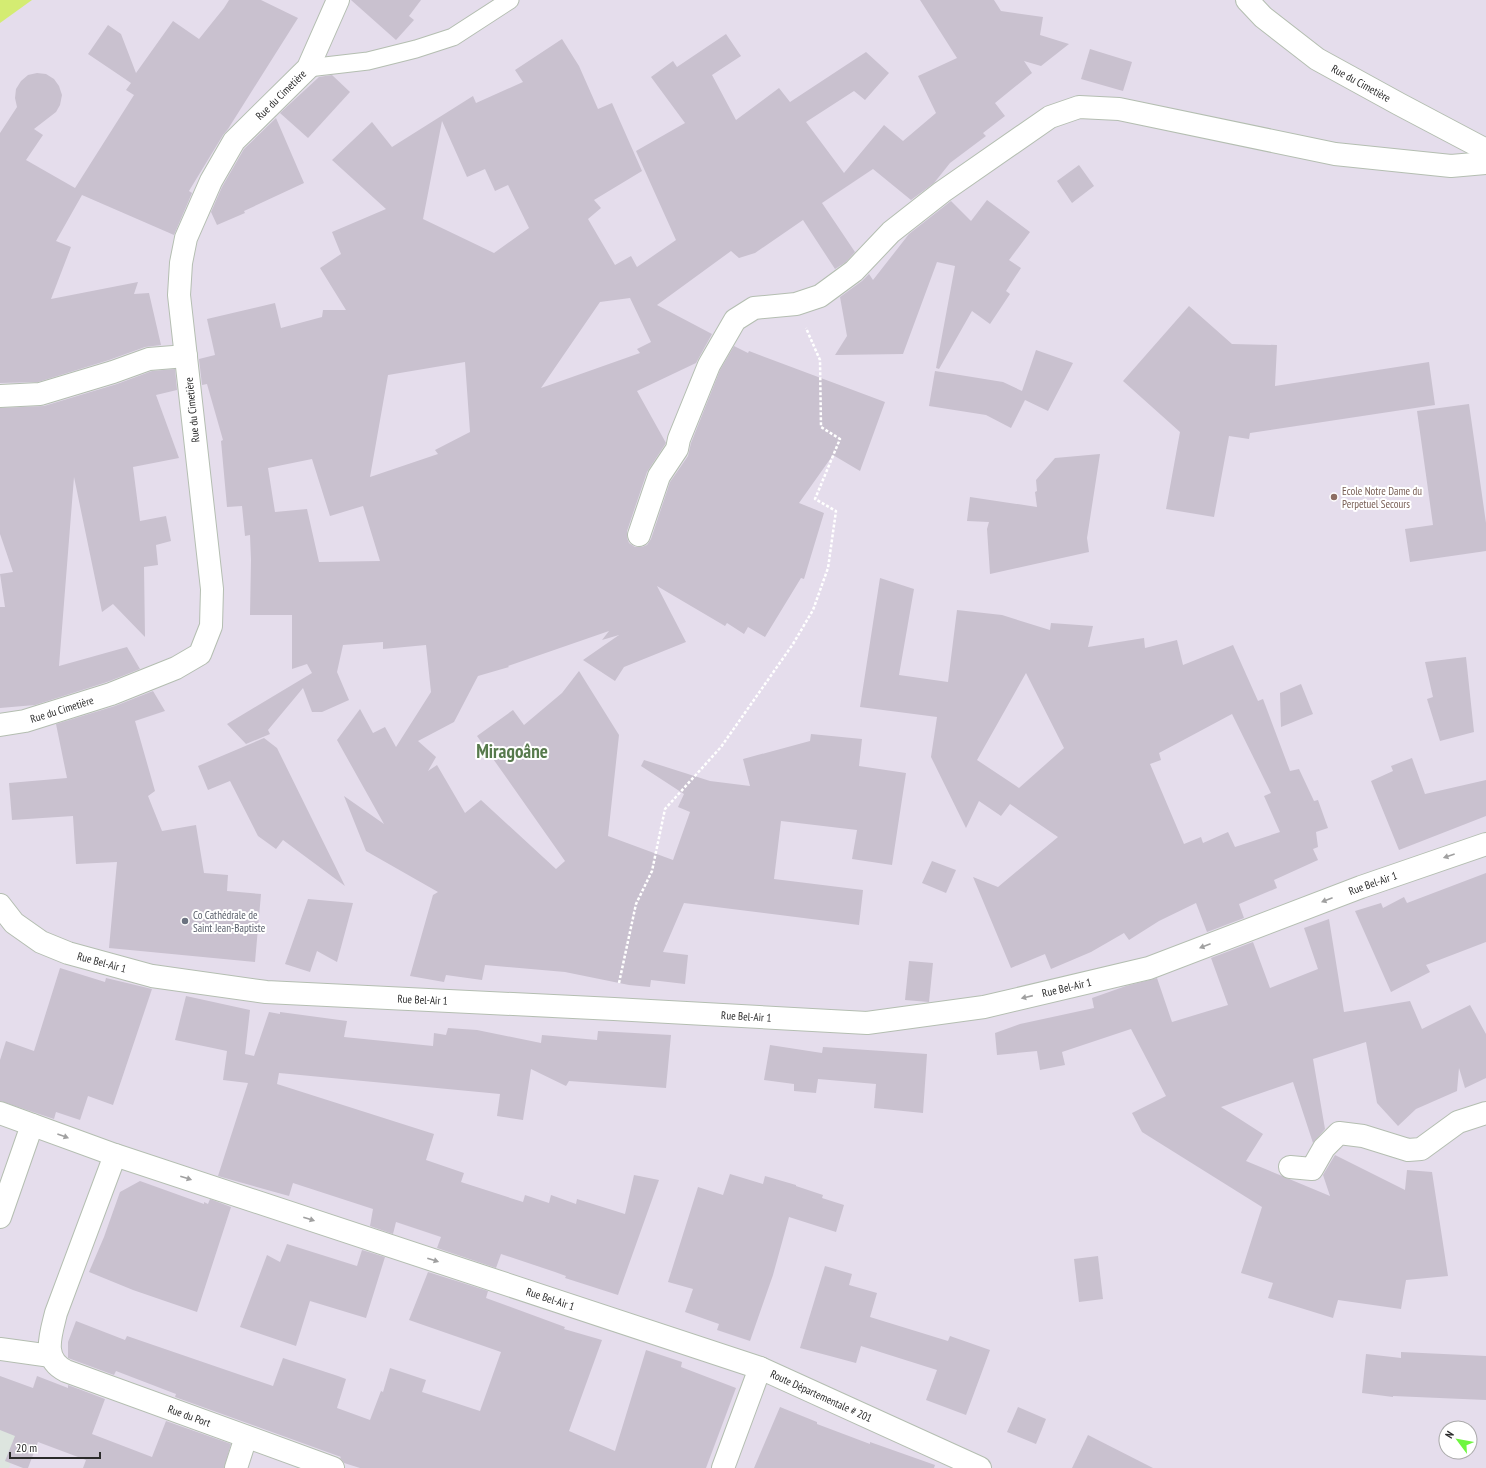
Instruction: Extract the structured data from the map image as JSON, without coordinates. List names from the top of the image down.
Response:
{
  "streets": {
    "street": [
      "Rue du Cimetière",
      "Rue Bel-Air 1",
      "Route Départementale # 201",
      "Rue du Port"
    ]
  },
  "crossings": [
    ["Rue Bel-Air 1", "Route Départementale # 201"]
  ],
  "districts": ["Miragoâne"],
  "places": ["Ecole Notre Dame du Perpetuel Secours", "Co Cathédrale de Saint Jean-Baptiste"],
  "scale_bar": "20 m",
  "north": "top left"
}
